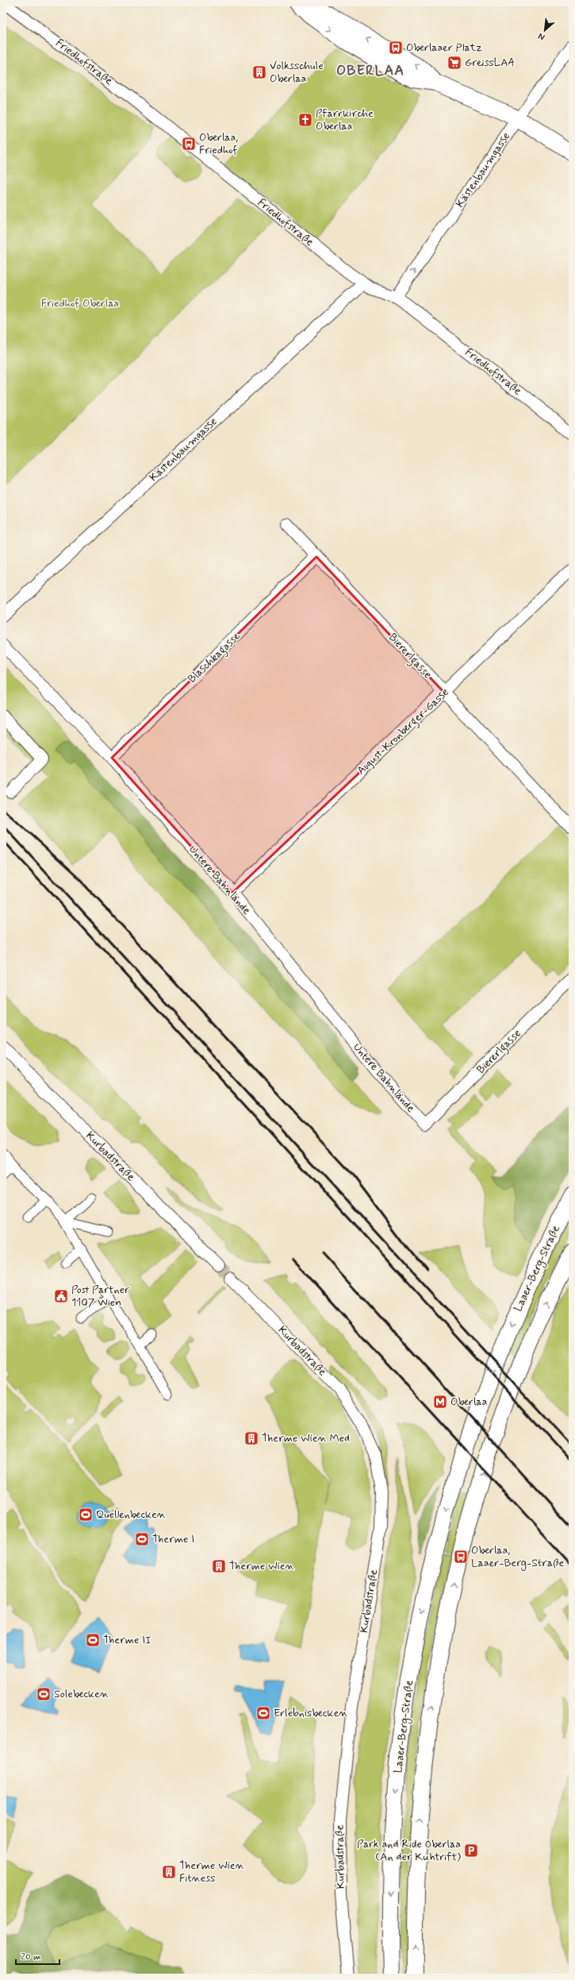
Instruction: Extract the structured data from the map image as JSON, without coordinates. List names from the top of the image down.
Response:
{
  "streets": {
    "main road": ["Laaer-Berg-Straße"],
    "street": [
      "Friedhofstraße",
      "Kästenbaumgasse",
      "Biererlgasse",
      "Blaschkagasse",
      "August-Kronberger-Gasse",
      "Untere Bahnlände",
      "Kurbadstraße"
    ]
  },
  "crossings": [
    ["Friedhofstraße", "Kästenbaumgasse"],
    ["Biererlgasse", "Blaschkagasse"],
    ["Biererlgasse", "August-Kronberger-Gasse"],
    ["Biererlgasse", "Untere Bahnlände"],
    ["Blaschkagasse", "Untere Bahnlände"],
    ["August-Kronberger-Gasse", "Untere Bahnlände"]
  ],
  "districts": ["OBERLAA"],
  "parks": ["Friedhof Oberlaa"],
  "places": {
    "bus stop": ["Oberlaaer Platz", "Oberlaa, Friedhof", "Oberlaa, Laaer-Berg-Straße"],
    "supermarket": ["GreissLAA"],
    "building": [
      "Volksschule Oberlaa",
      "Therme Wien Med",
      "Therme Wien",
      "Therme Wien Fitness"
    ],
    "church": ["Pfarrkirche Oberlaa"],
    "public building": ["Post Partner 1107 Wien"],
    "metro station": ["Oberlaa"],
    "sports": [
      "Quellenbecken",
      "Therme I",
      "Therme II",
      "Solebecken",
      "Erlebnisbecken"
    ],
    "parking": ["Park and Ride Oberlaa (An der Kuhtrift)"]
  },
  "scale_bar": "20 m",
  "north": "bottom left"
}
